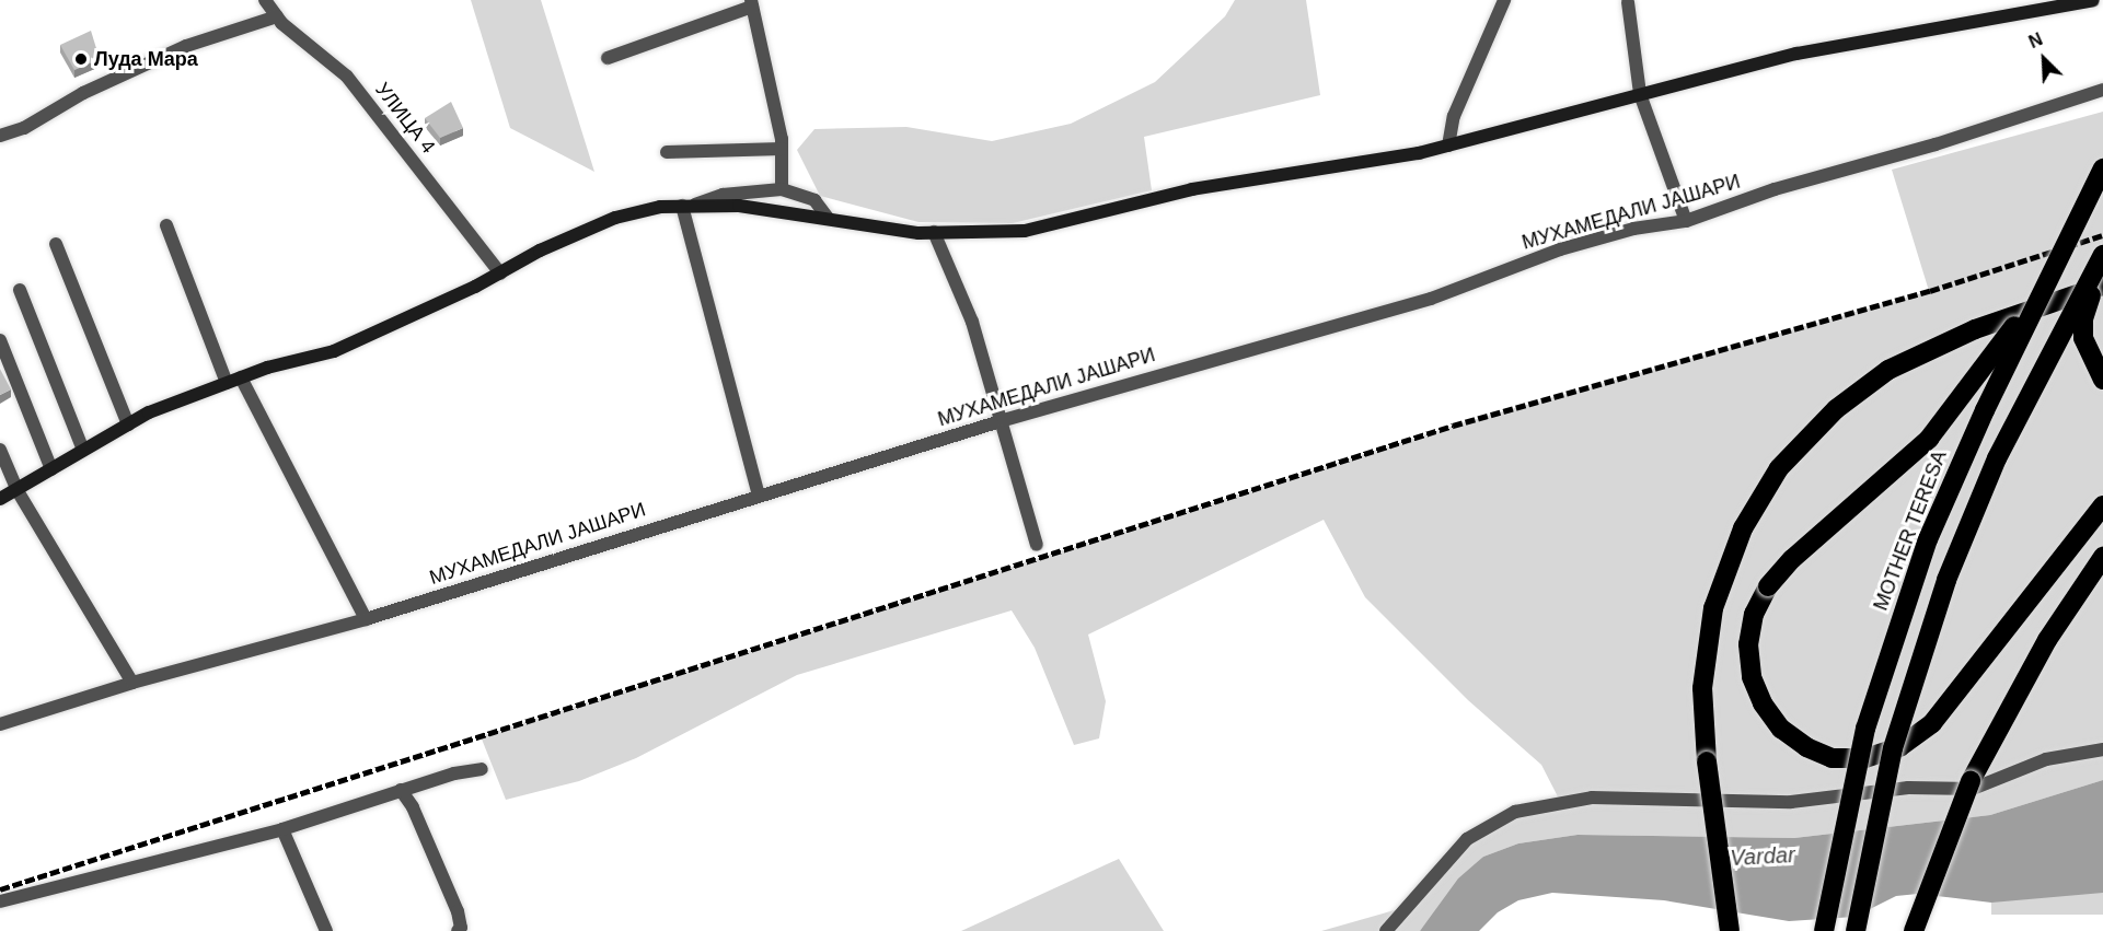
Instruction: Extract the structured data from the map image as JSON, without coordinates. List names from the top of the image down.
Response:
{
  "streets": {
    "highway": ["MOTHER TERESA"],
    "street": ["УЛИЦА 4", "МУХАМЕДАЛИ ЈАШАРИ"]
  },
  "water": ["Vardar"],
  "places": ["Луда Мара"],
  "north": "top left"
}
